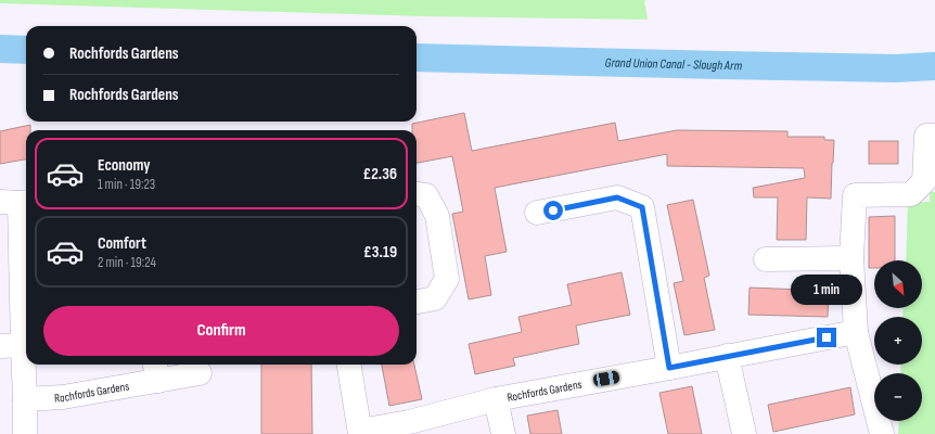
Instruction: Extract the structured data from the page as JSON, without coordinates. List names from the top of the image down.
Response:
{
  "streets": {
    "street": ["Rochfords Gardens"]
  },
  "water": ["Grand Union Canal - Slough Arm"],
  "north": "bottom right",
  "page": {
    "banner": ["Rochfords Gardens", "Rochfords Gardens"],
    "list": [
      {
        "name": "Economy",
        "note": "1 min · 19:23",
        "value": "£2.36"
      },
      {
        "name": "Comfort",
        "note": "2 min · 19:24",
        "value": "£3.19"
      }
    ],
    "map_buttons": ["+", "−"],
    "bubble": "1 min",
    "buttons": "Confirm"
  }
}
